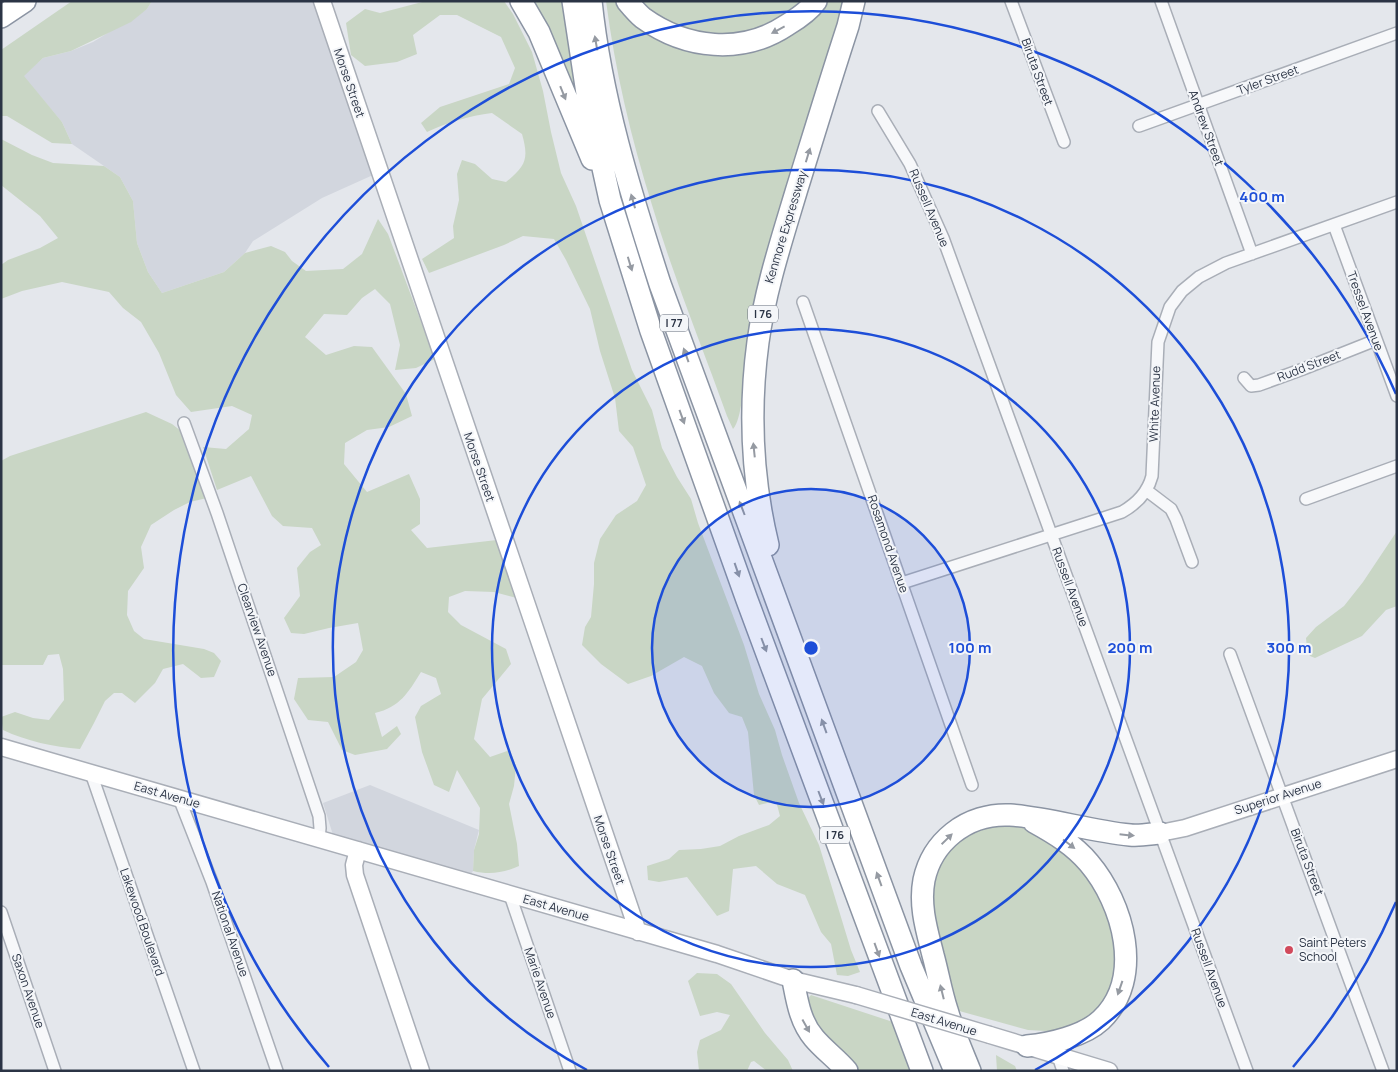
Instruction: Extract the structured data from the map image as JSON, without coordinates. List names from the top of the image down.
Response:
{
  "streets": {
    "highway": ["Kenmore Expressway", "I 76", "I 77"],
    "street": [
      "Biruta Street",
      "Tyler Street",
      "Morse Street",
      "Andrew Street",
      "Russell Avenue",
      "Tressel Avenue",
      "Rudd Street",
      "White Avenue",
      "Rosamond Avenue",
      "Clearview Avenue",
      "East Avenue",
      "Superior Avenue",
      "Lakewood Boulevard",
      "National Avenue",
      "Marie Avenue",
      "Saxon Avenue"
    ]
  },
  "crossings": [
    ["Biruta Street", "Superior Avenue"],
    ["Tyler Street", "Andrew Street"],
    ["Morse Street", "East Avenue"],
    ["Andrew Street", "White Avenue"],
    ["Russell Avenue", "White Avenue"],
    ["Russell Avenue", "Superior Avenue"],
    ["Kenmore Expressway", "I 76"],
    ["Kenmore Expressway", "I 77"],
    ["Tressel Avenue", "Rudd Street"],
    ["Tressel Avenue", "White Avenue"],
    ["I 76", "I 77"],
    ["White Avenue", "Rosamond Avenue"],
    ["Clearview Avenue", "East Avenue"],
    ["East Avenue", "Lakewood Boulevard"],
    ["East Avenue", "National Avenue"],
    ["East Avenue", "Marie Avenue"]
  ],
  "places": ["Saint Peters School"],
  "rings": [
    "400 m",
    "100 m",
    "200 m",
    "300 m"
  ]
}
